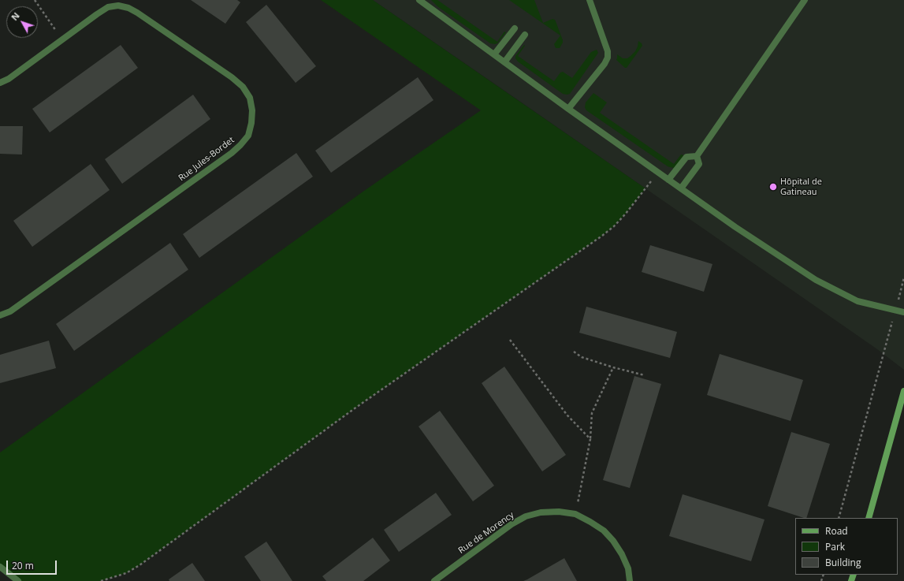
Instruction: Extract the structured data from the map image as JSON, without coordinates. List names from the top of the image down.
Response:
{
  "streets": {
    "street": ["Rue Jules-Bordet", "Rue de Morency"]
  },
  "places": ["Hôpital de Gatineau"],
  "legend": ["Road", "Park", "Building"],
  "scale_bar": "20 m",
  "north": "top left"
}
